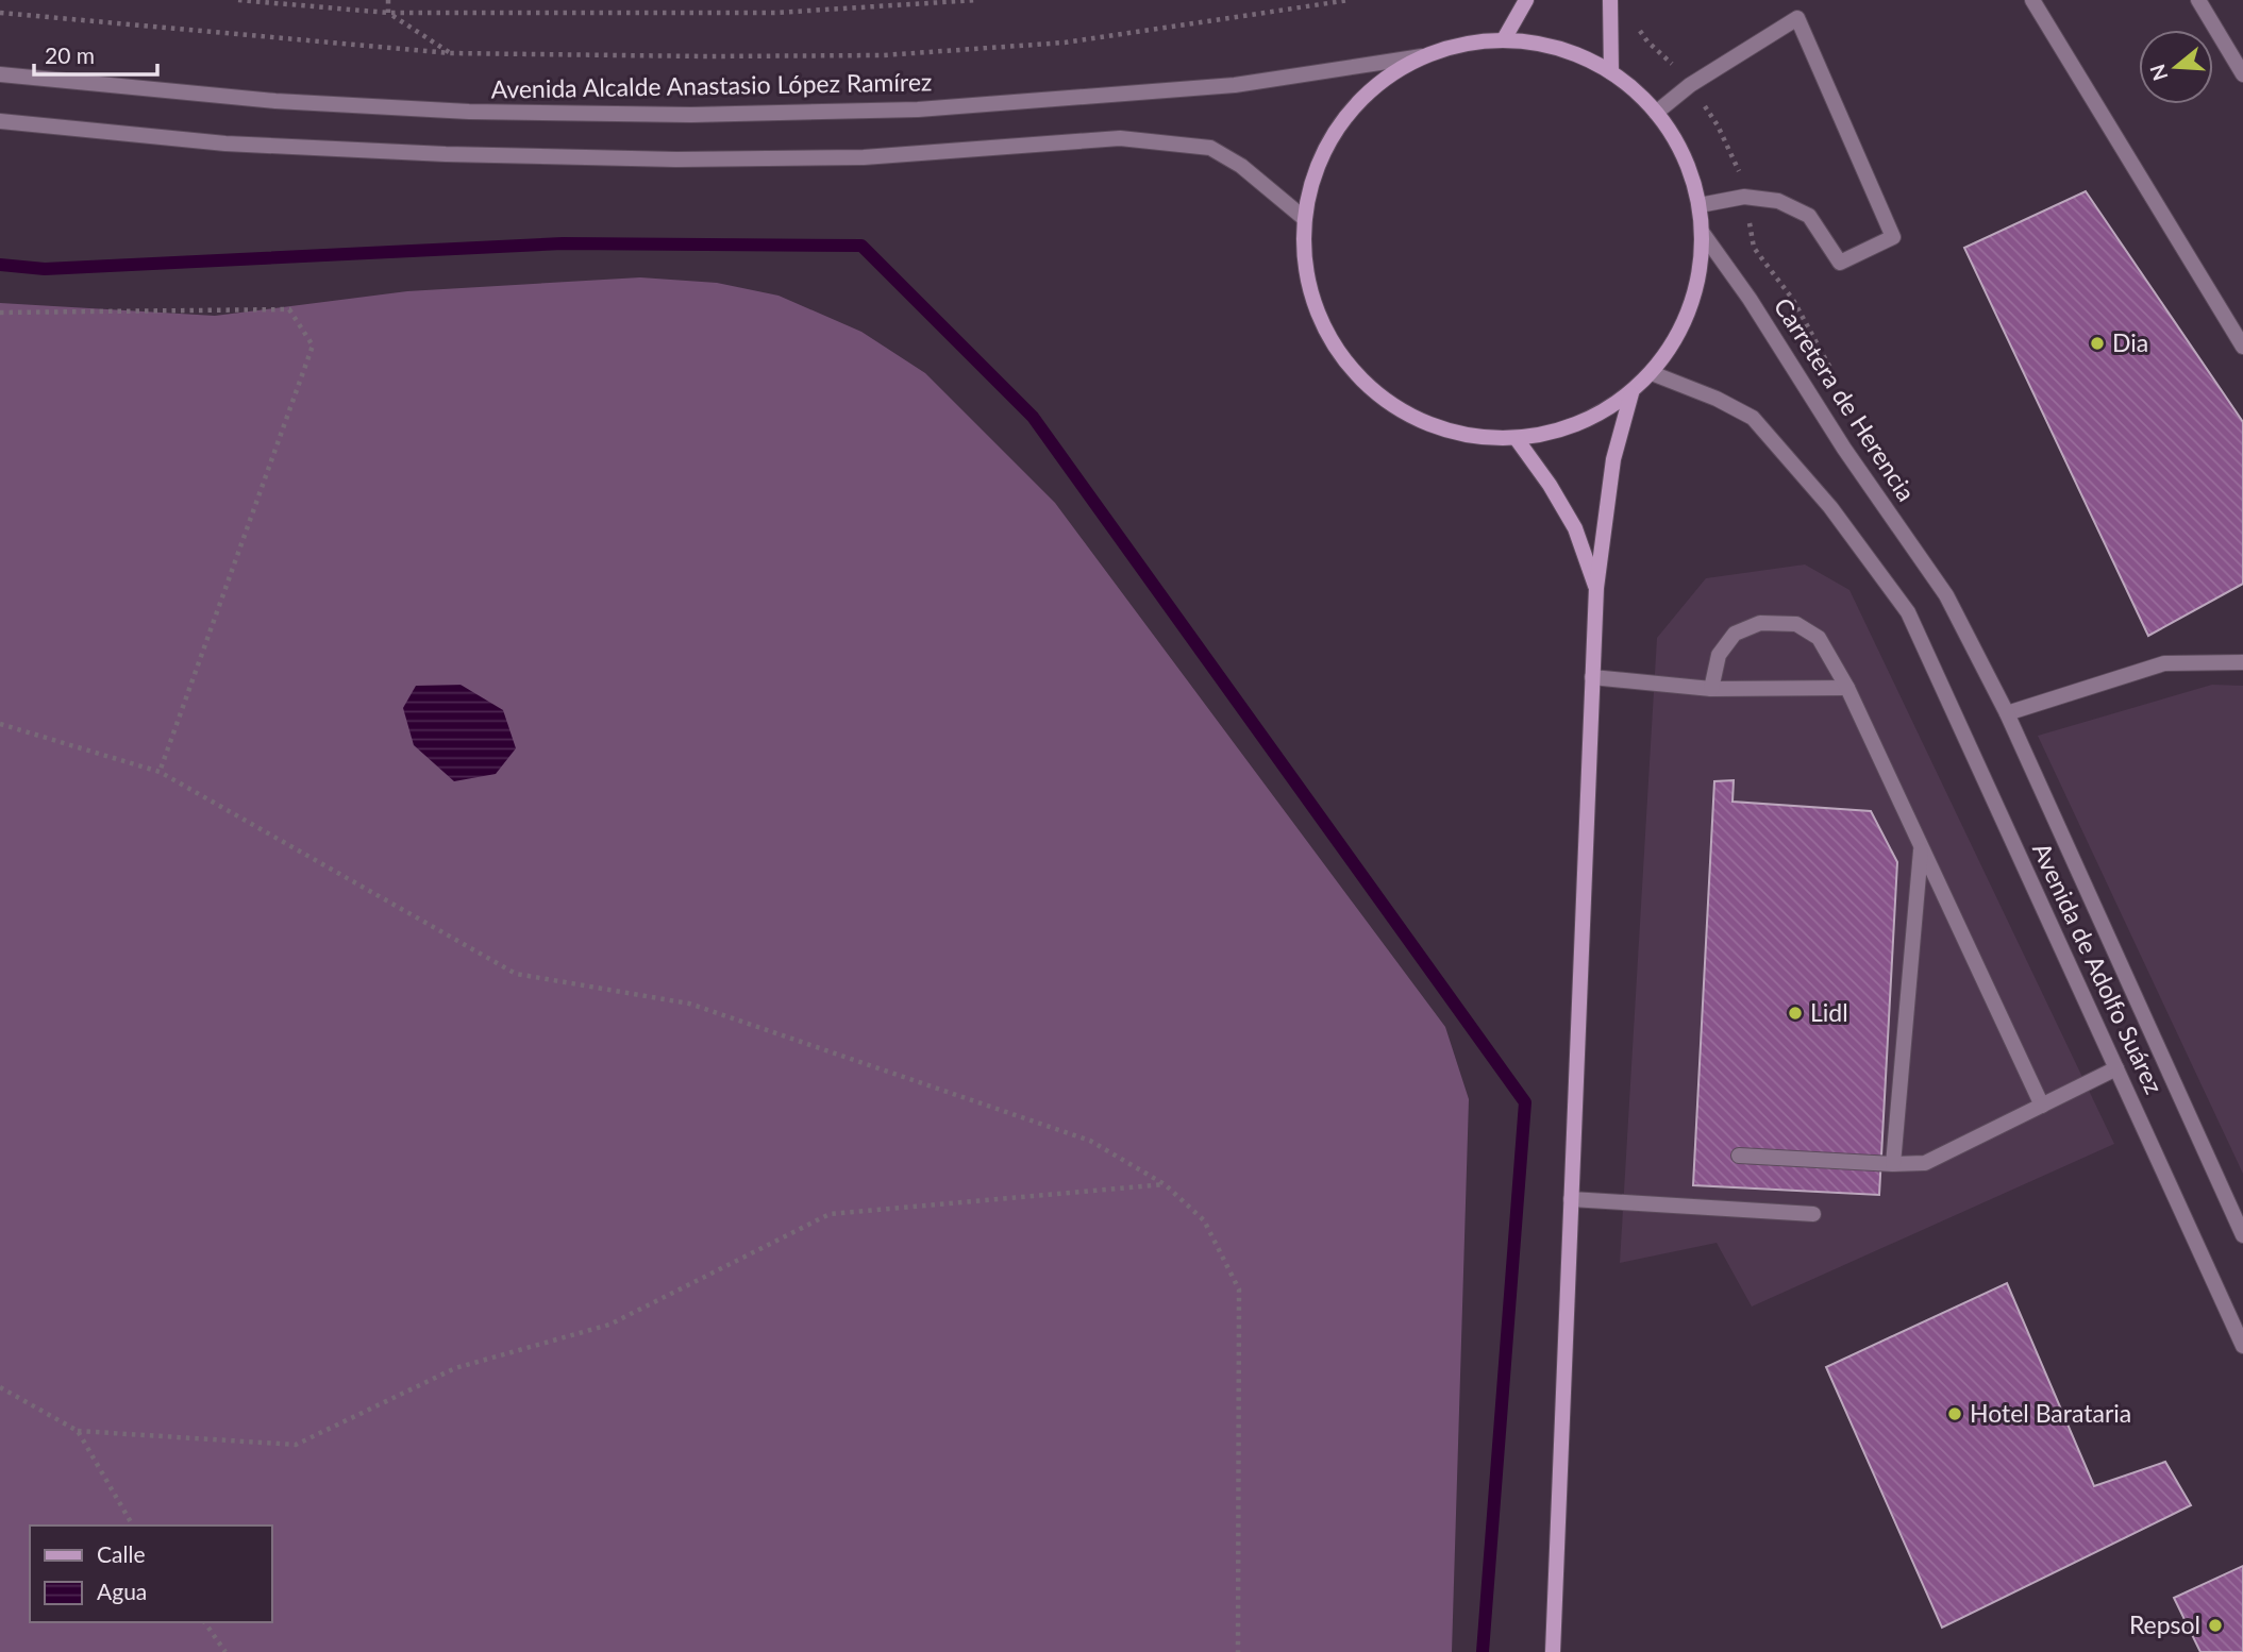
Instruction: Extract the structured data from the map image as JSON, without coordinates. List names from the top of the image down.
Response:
{
  "streets": {
    "street": ["Avenida Alcalde Anastasio López Ramírez", "Carretera de Herencia", "Avenida de Adolfo Suárez"]
  },
  "crossings": [
    ["Carretera de Herencia", "Avenida de Adolfo Suárez"]
  ],
  "places": [
    "Dia",
    "Lidl",
    "Hotel Barataria",
    "Repsol"
  ],
  "legend": ["Calle", "Agua"],
  "scale_bar": "20 m",
  "north": "left"
}
